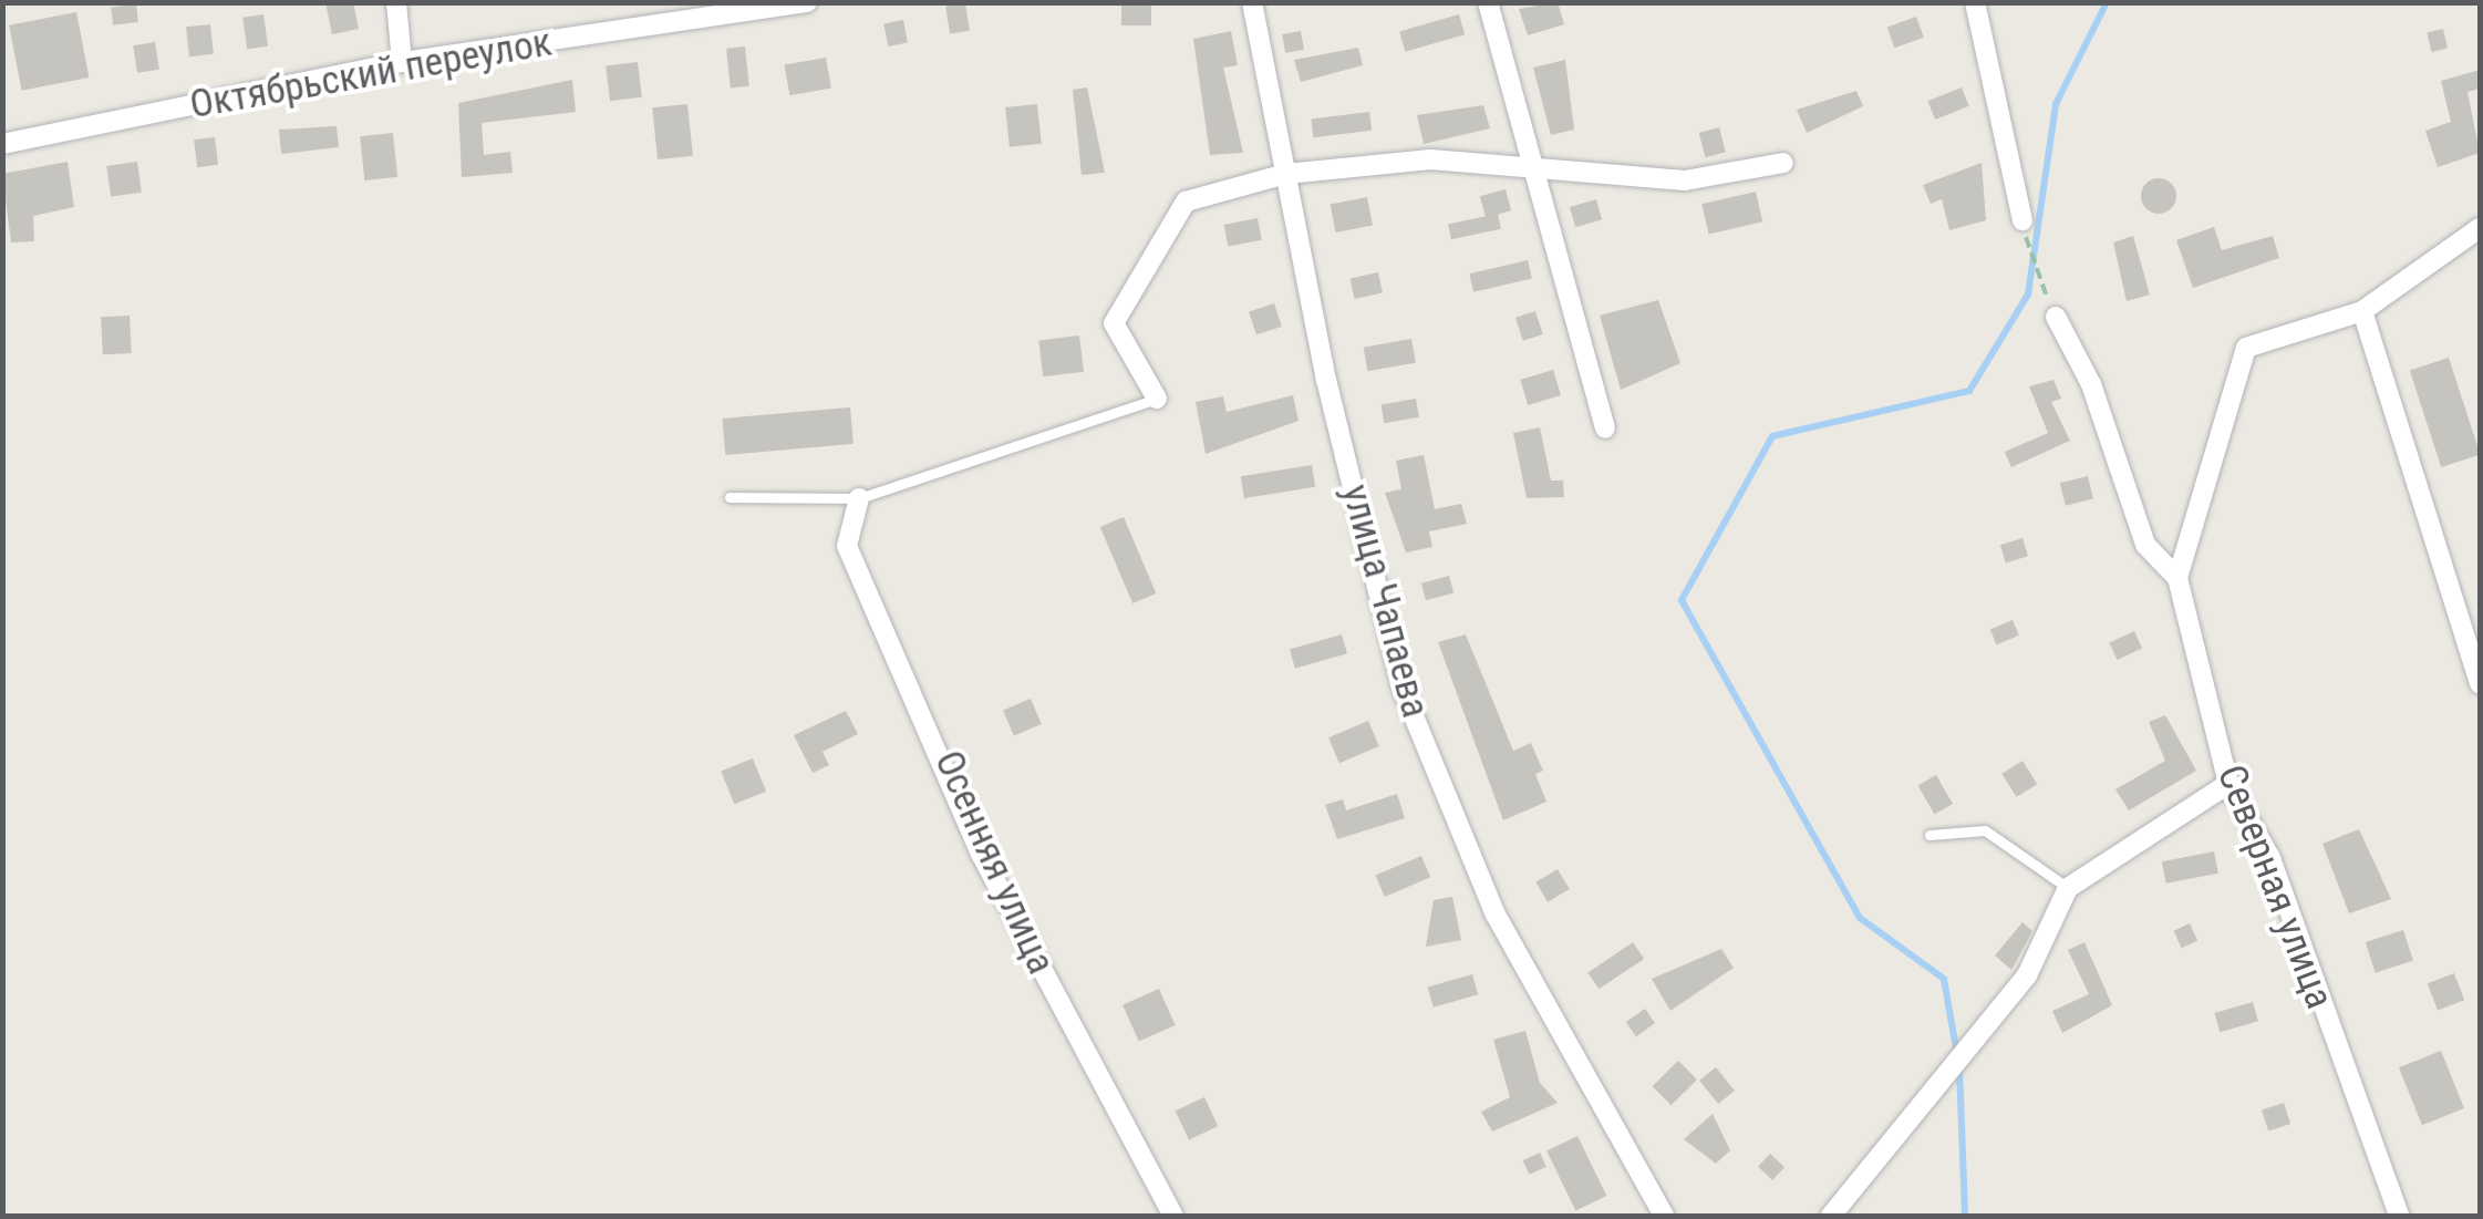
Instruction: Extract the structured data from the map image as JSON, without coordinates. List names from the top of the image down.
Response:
{
  "streets": {
    "street": [
      "Октябрьский переулок",
      "улица Чапаева",
      "Осенняя улица",
      "Северная улица"
    ]
  }
}
